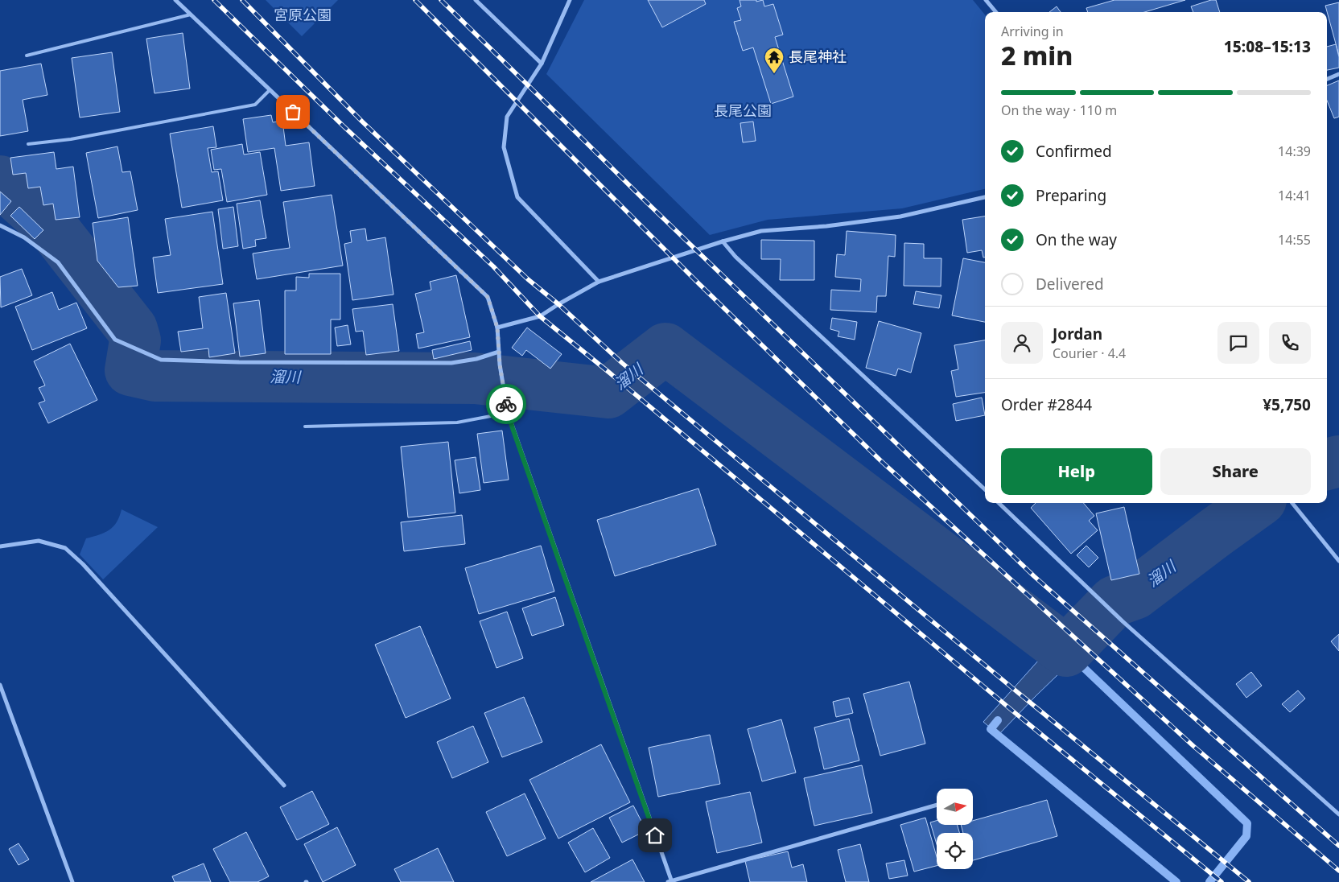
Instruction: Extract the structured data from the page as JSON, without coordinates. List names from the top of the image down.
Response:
{
  "water": ["溜川"],
  "parks": ["宮原公園", "長尾公園"],
  "places": {
    "temple": ["長尾神社"]
  },
  "north": "right",
  "page": {
    "heading": ["2 min", "Arriving in", "15:08–15:13"],
    "panel": [
      "Jordan",
      "Courier · 4.4",
      "Order #2844",
      "¥5,750"
    ],
    "bar": "On the way · 110 m",
    "list": [
      ["Confirmed", "14:39"],
      ["Preparing", "14:41"],
      ["On the way", "14:55"],
      "Delivered"
    ],
    "buttons": ["Help", "Share"]
  }
}
